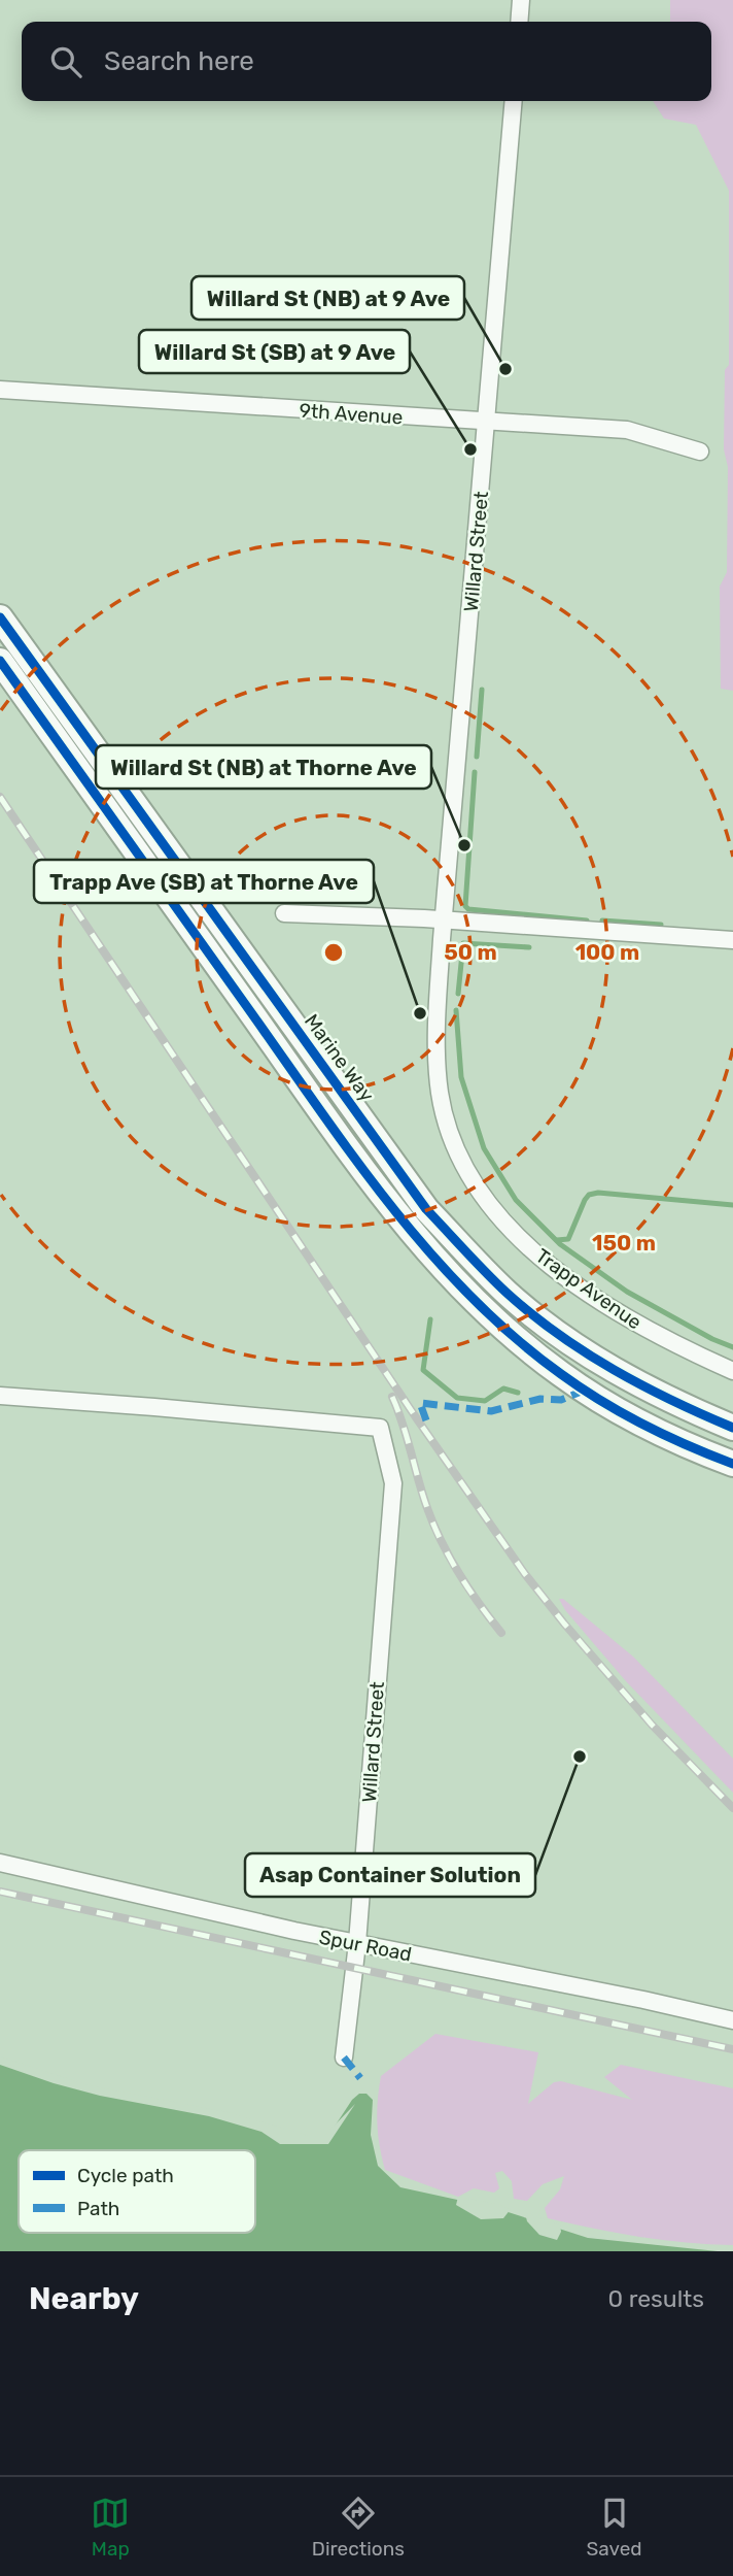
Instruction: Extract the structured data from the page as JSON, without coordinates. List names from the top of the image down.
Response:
{
  "streets": {
    "main road": ["Marine Way"],
    "street": [
      "9th Avenue",
      "Willard Street",
      "Trapp Avenue",
      "Spur Road"
    ]
  },
  "crossings": [
    ["9th Avenue", "Willard Street"],
    ["Willard Street", "Trapp Avenue"],
    ["Willard Street", "Spur Road"]
  ],
  "places": [
    "Willard St (NB) at 9 Ave",
    "Willard St (SB) at 9 Ave",
    "Willard St (NB) at Thorne Ave",
    "Trapp Ave (SB) at Thorne Ave",
    "Asap Container Solution"
  ],
  "legend": ["Cycle path", "Path"],
  "page": {
    "search": "Search here",
    "heading": ["Nearby", "0 results"],
    "nav": ["Map", "Directions", "Saved"]
  },
  "rings": ["50 m", "100 m", "150 m"]
}
